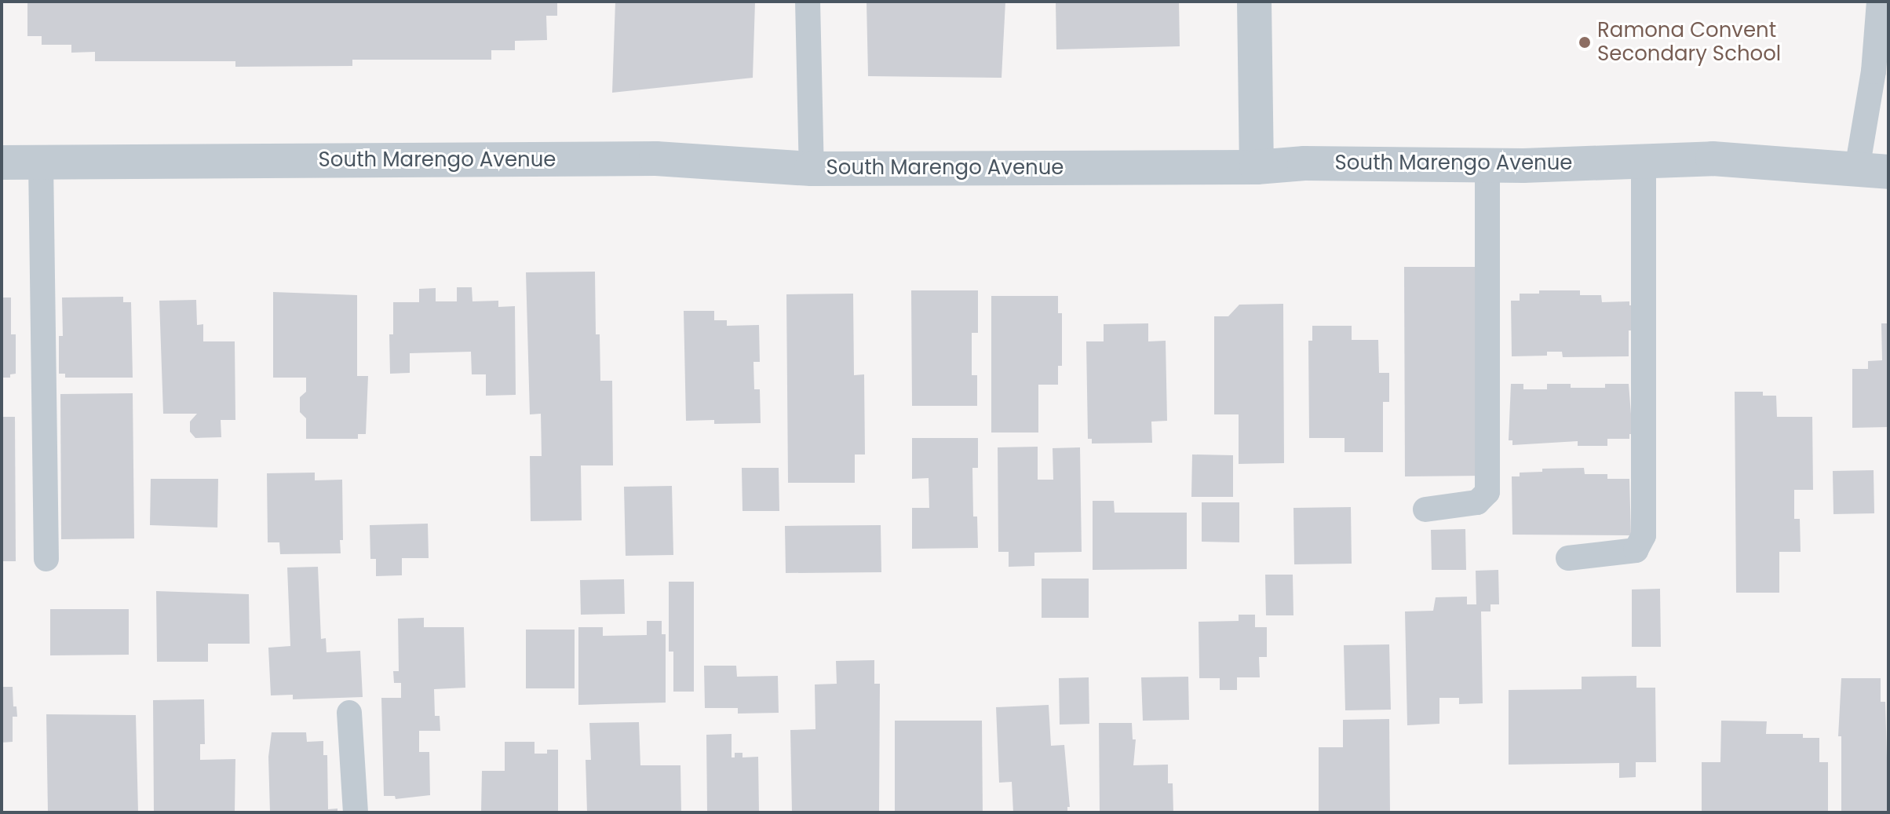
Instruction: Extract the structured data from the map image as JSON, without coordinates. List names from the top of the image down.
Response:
{
  "streets": {
    "street": ["South Marengo Avenue"]
  },
  "places": ["Ramona Convent Secondary School"]
}
